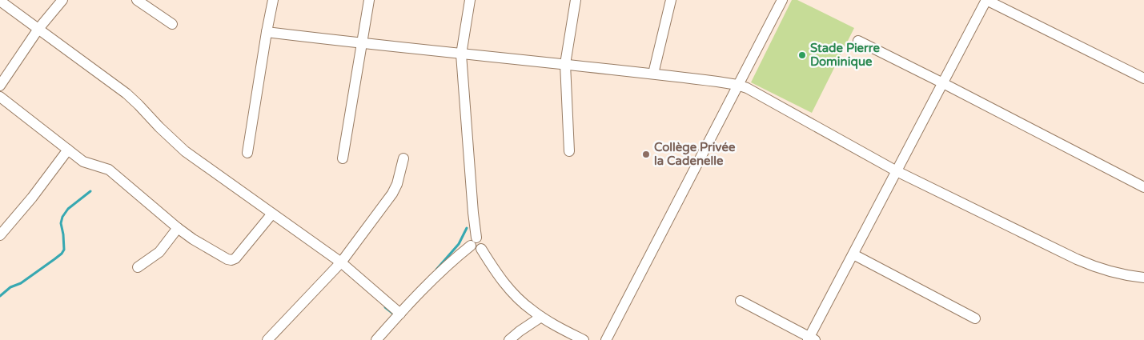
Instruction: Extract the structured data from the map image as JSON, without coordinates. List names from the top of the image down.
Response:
{
  "places": ["Stade Pierre Dominique", "Collège Privée la Cadenelle"]
}
